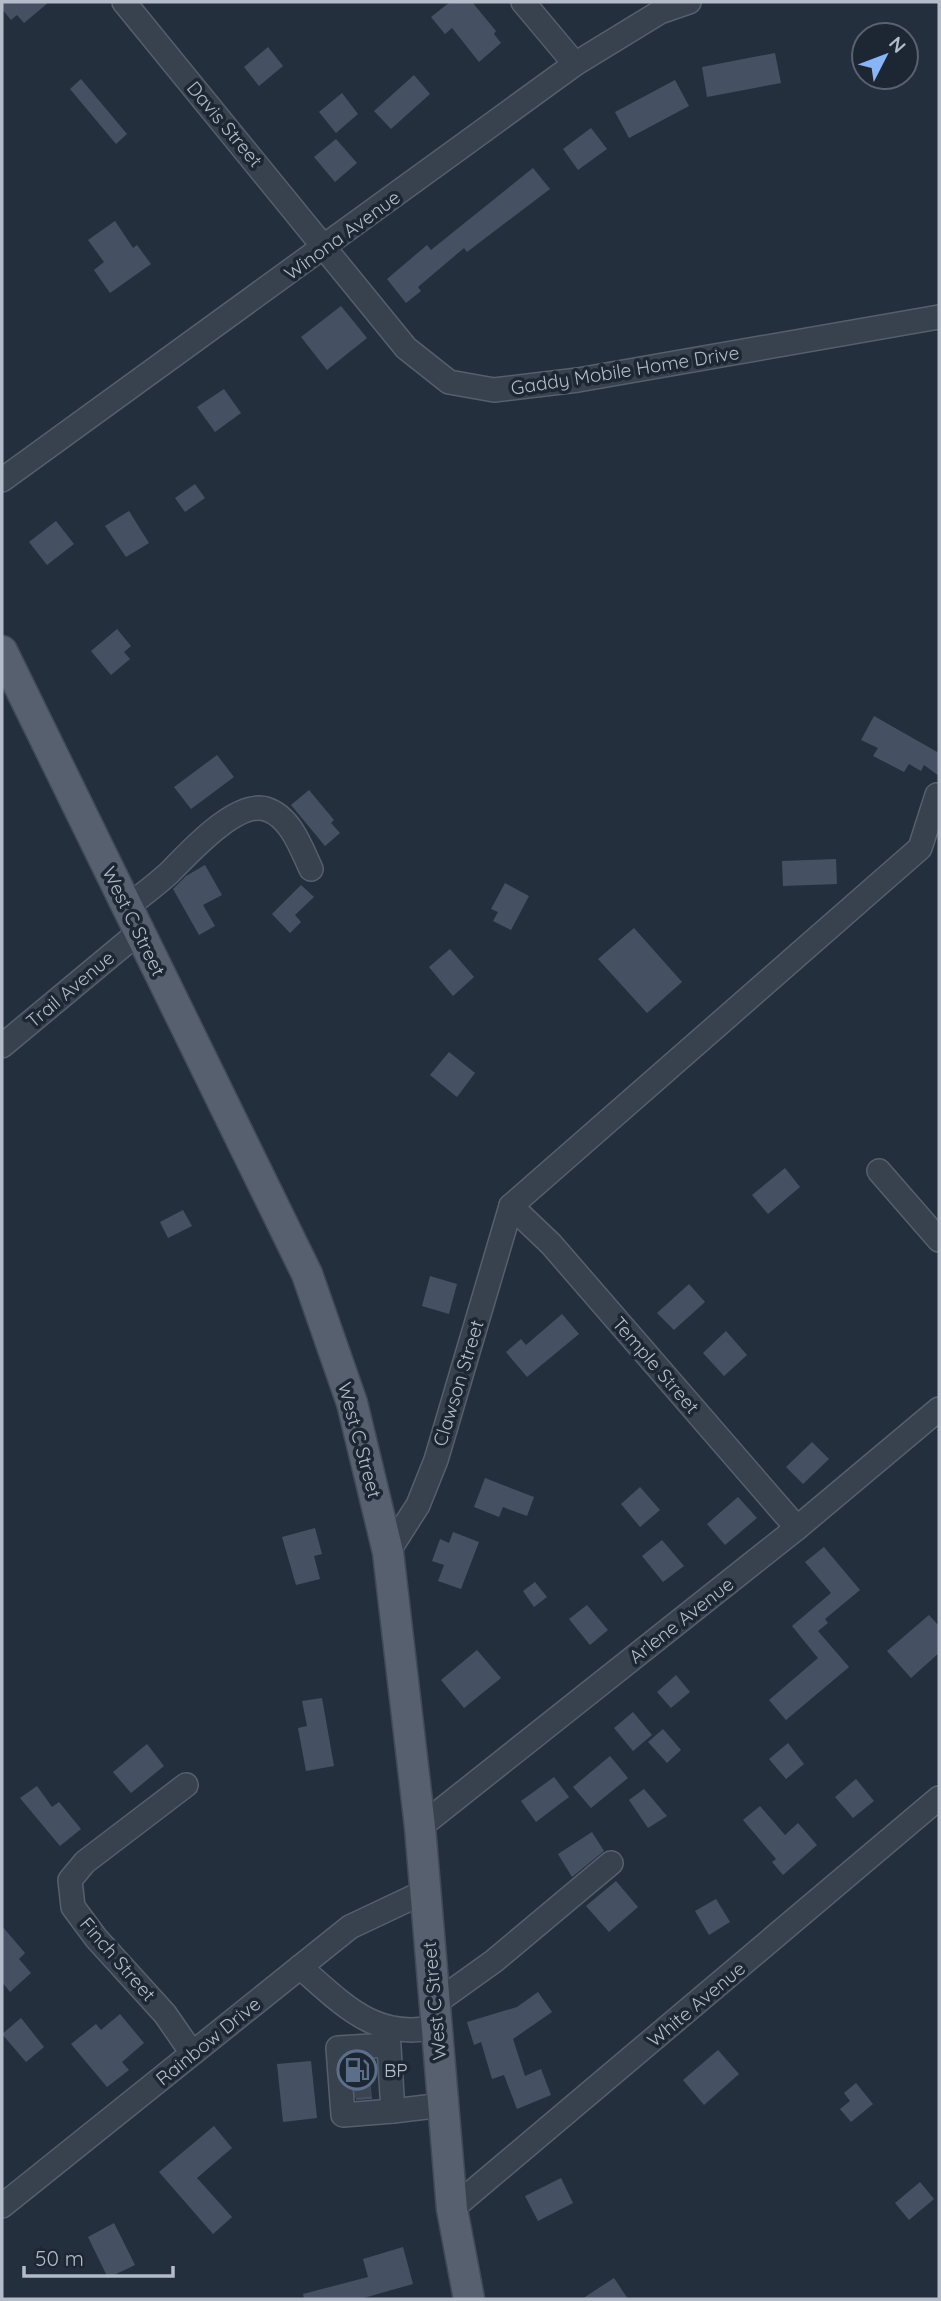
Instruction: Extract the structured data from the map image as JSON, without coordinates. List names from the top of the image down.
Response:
{
  "streets": {
    "main road": ["West C Street"],
    "street": [
      "Davis Street",
      "Winona Avenue",
      "Gaddy Mobile Home Drive",
      "Trail Avenue",
      "Temple Street",
      "Clawson Street",
      "Arlene Avenue",
      "Finch Street",
      "White Avenue",
      "Rainbow Drive"
    ]
  },
  "crossings": [
    ["Davis Street", "Winona Avenue"],
    ["Davis Street", "Gaddy Mobile Home Drive"],
    ["Winona Avenue", "Gaddy Mobile Home Drive"],
    ["West C Street", "Trail Avenue"],
    ["West C Street", "Clawson Street"],
    ["West C Street", "Arlene Avenue"],
    ["West C Street", "White Avenue"],
    ["West C Street", "Rainbow Drive"],
    ["Temple Street", "Clawson Street"],
    ["Temple Street", "Arlene Avenue"],
    ["Finch Street", "Rainbow Drive"]
  ],
  "places": {
    "fuel station": ["BP"]
  },
  "scale_bar": "50 m",
  "north": "top right"
}
